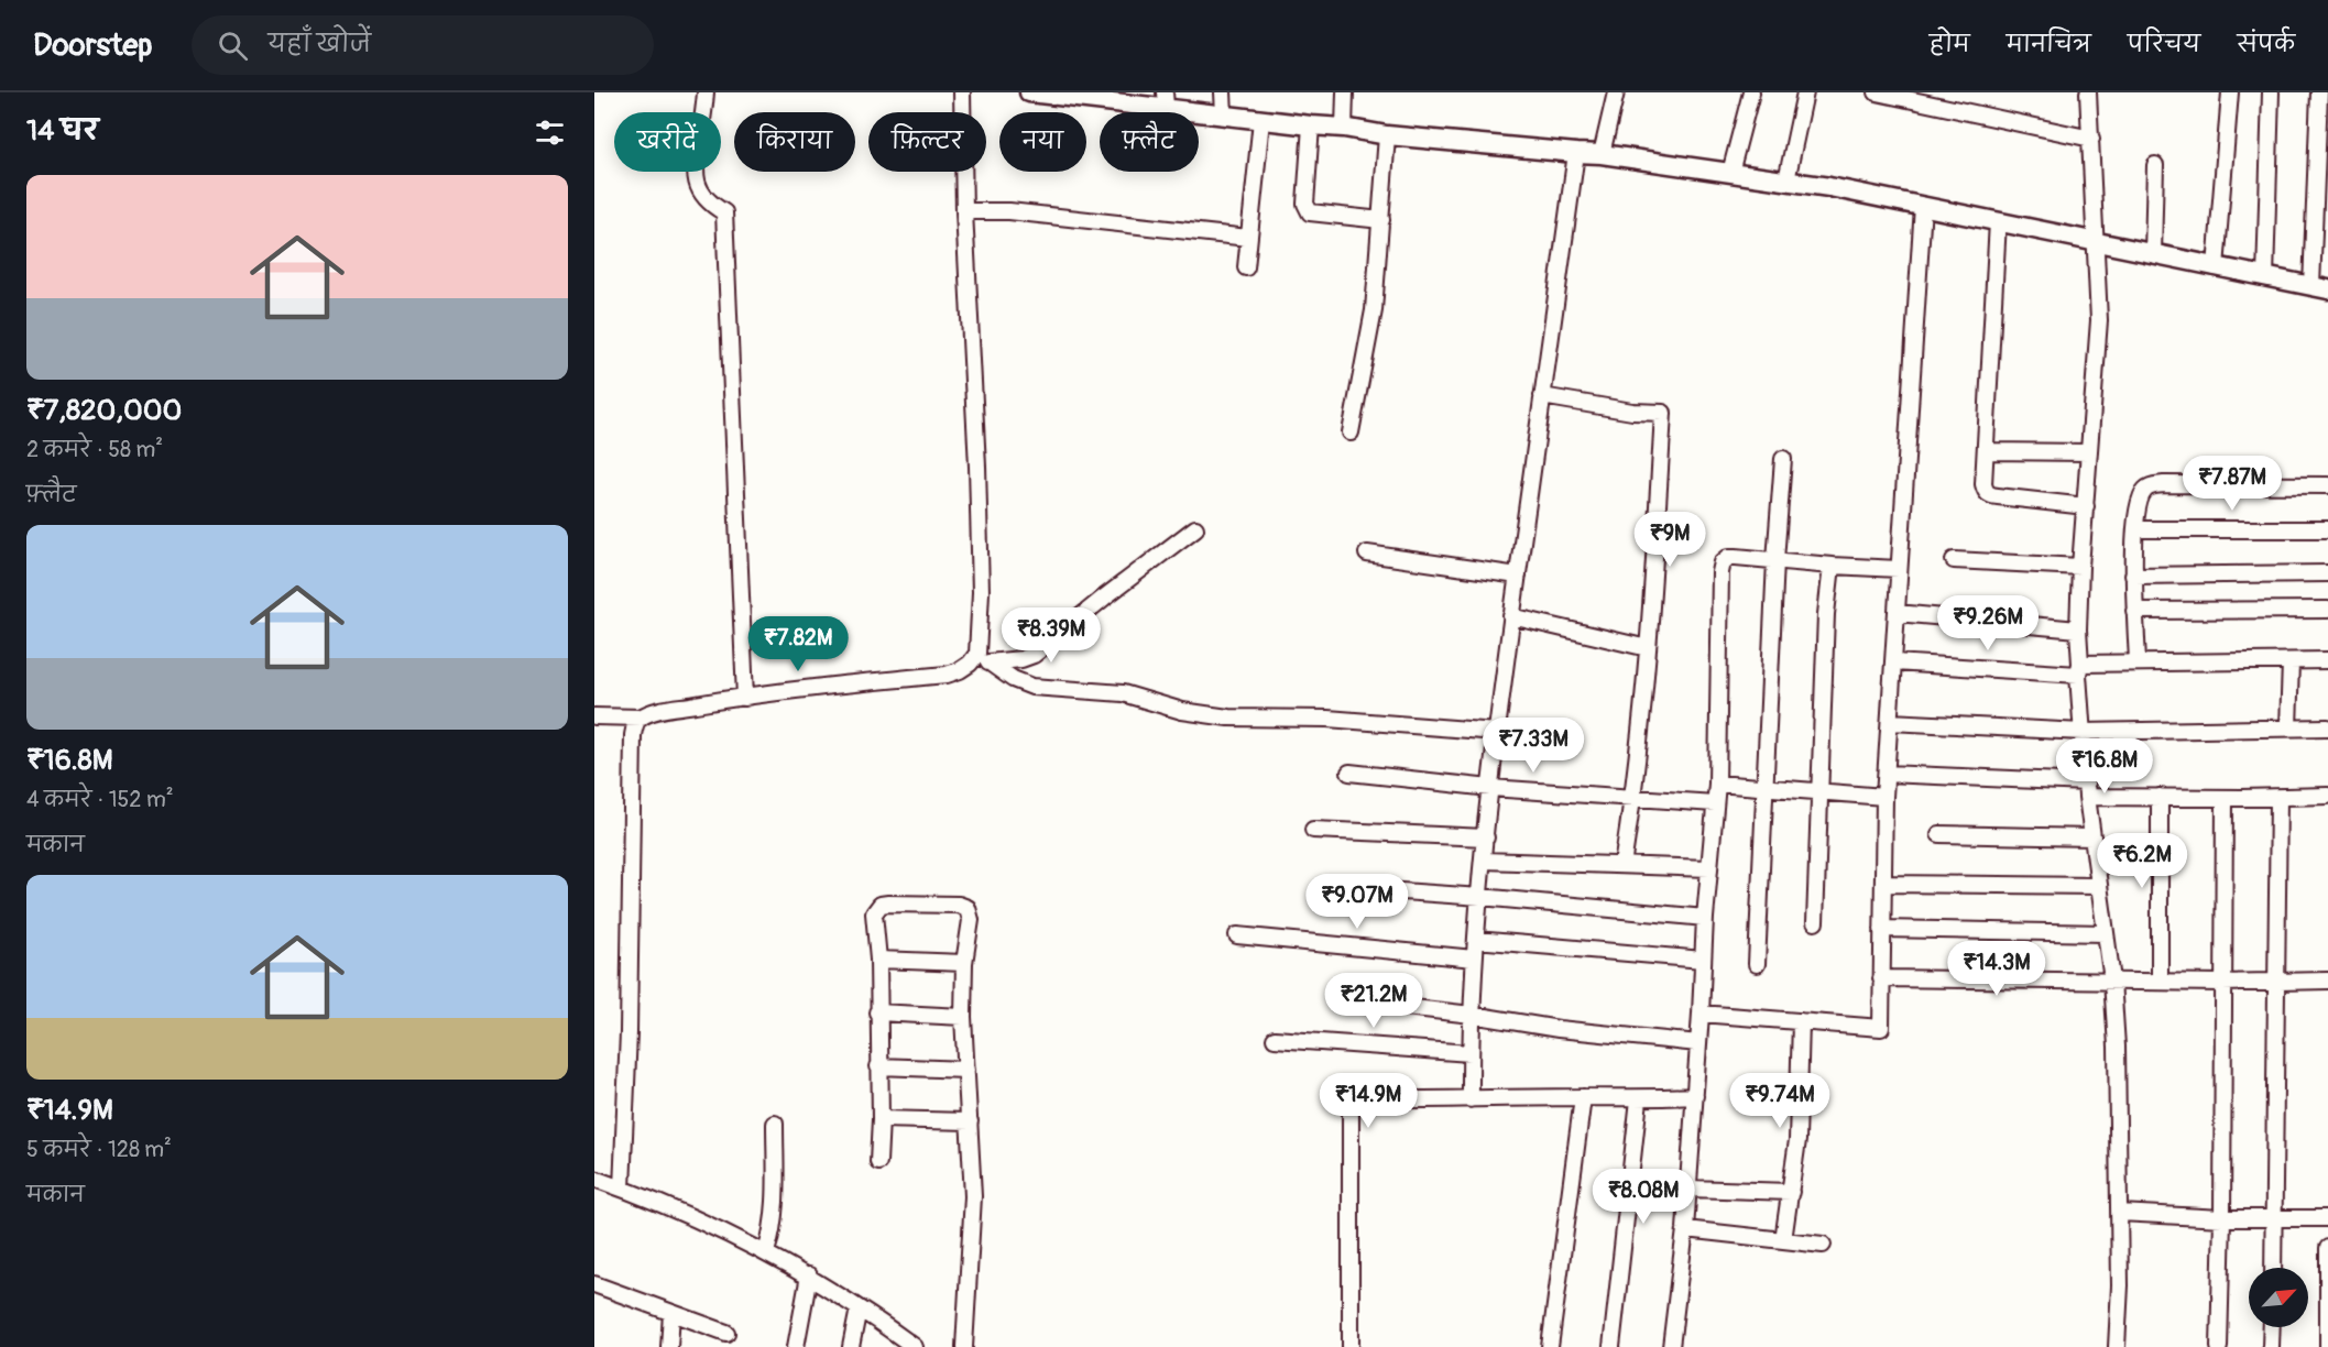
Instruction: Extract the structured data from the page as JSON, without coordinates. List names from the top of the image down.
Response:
{
  "north": "top right",
  "page": {
    "header": "Doorstep",
    "search": "यहाँ खोजें",
    "nav": [
      "होम",
      "मानचित्र",
      "परिचय",
      "संपर्क"
    ],
    "heading": "14 घर",
    "chip": [
      "खरीदें",
      "किराया",
      "फ़िल्टर",
      "नया",
      "फ़्लैट"
    ],
    "list": [
      {
        "name": "₹7,820,000",
        "note": "2 कमरे · 58 m² · फ़्लैट"
      },
      {
        "name": "₹16.8M",
        "note": "4 कमरे · 152 m² · मकान"
      },
      {
        "name": "₹14.9M",
        "note": "5 कमरे · 128 m² · मकान"
      }
    ],
    "price": [
      "₹7.87M",
      "₹9M",
      "₹9.26M",
      "₹8.39M",
      "₹7.82M",
      "₹7.33M",
      "₹16.8M",
      "₹6.2M",
      "₹9.07M",
      "₹14.3M",
      "₹21.2M",
      "₹14.9M",
      "₹9.74M",
      "₹8.08M"
    ]
  }
}
